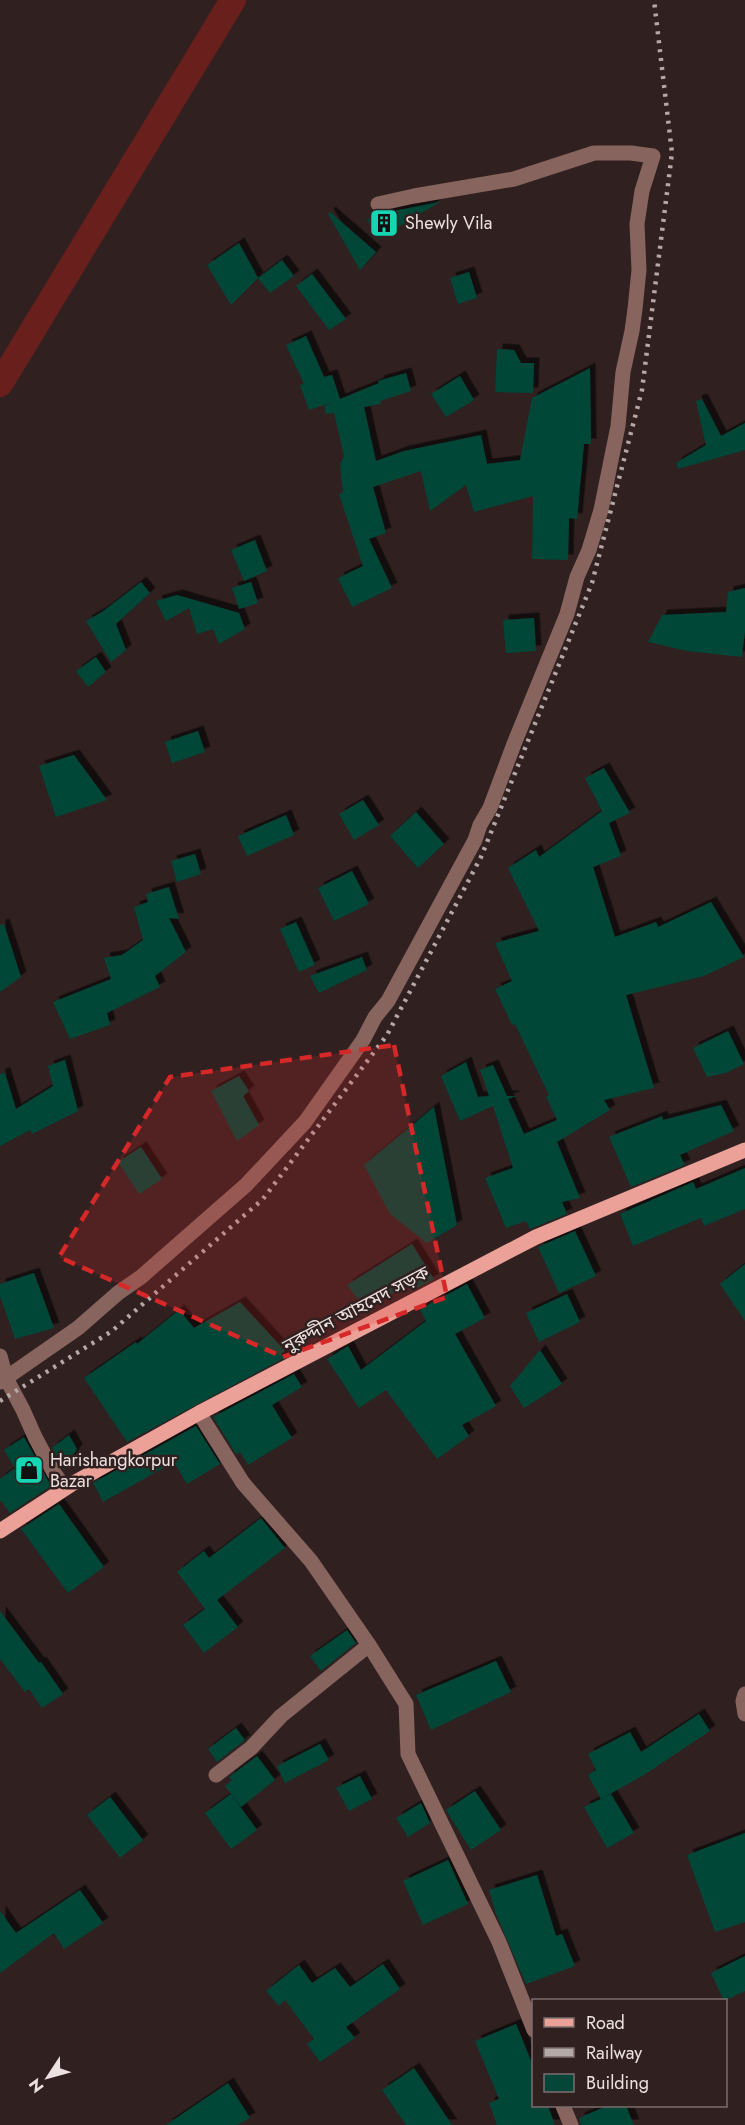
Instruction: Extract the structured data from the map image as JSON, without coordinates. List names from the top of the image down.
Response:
{
  "streets": {
    "main road": ["নুরুদ্দীন আহমেদ সড়ক"]
  },
  "places": {
    "building": ["Shewly Vila"],
    "shop": ["Harishangkorpur Bazar"]
  },
  "legend": ["Road", "Railway", "Building"],
  "north": "bottom left"
}
